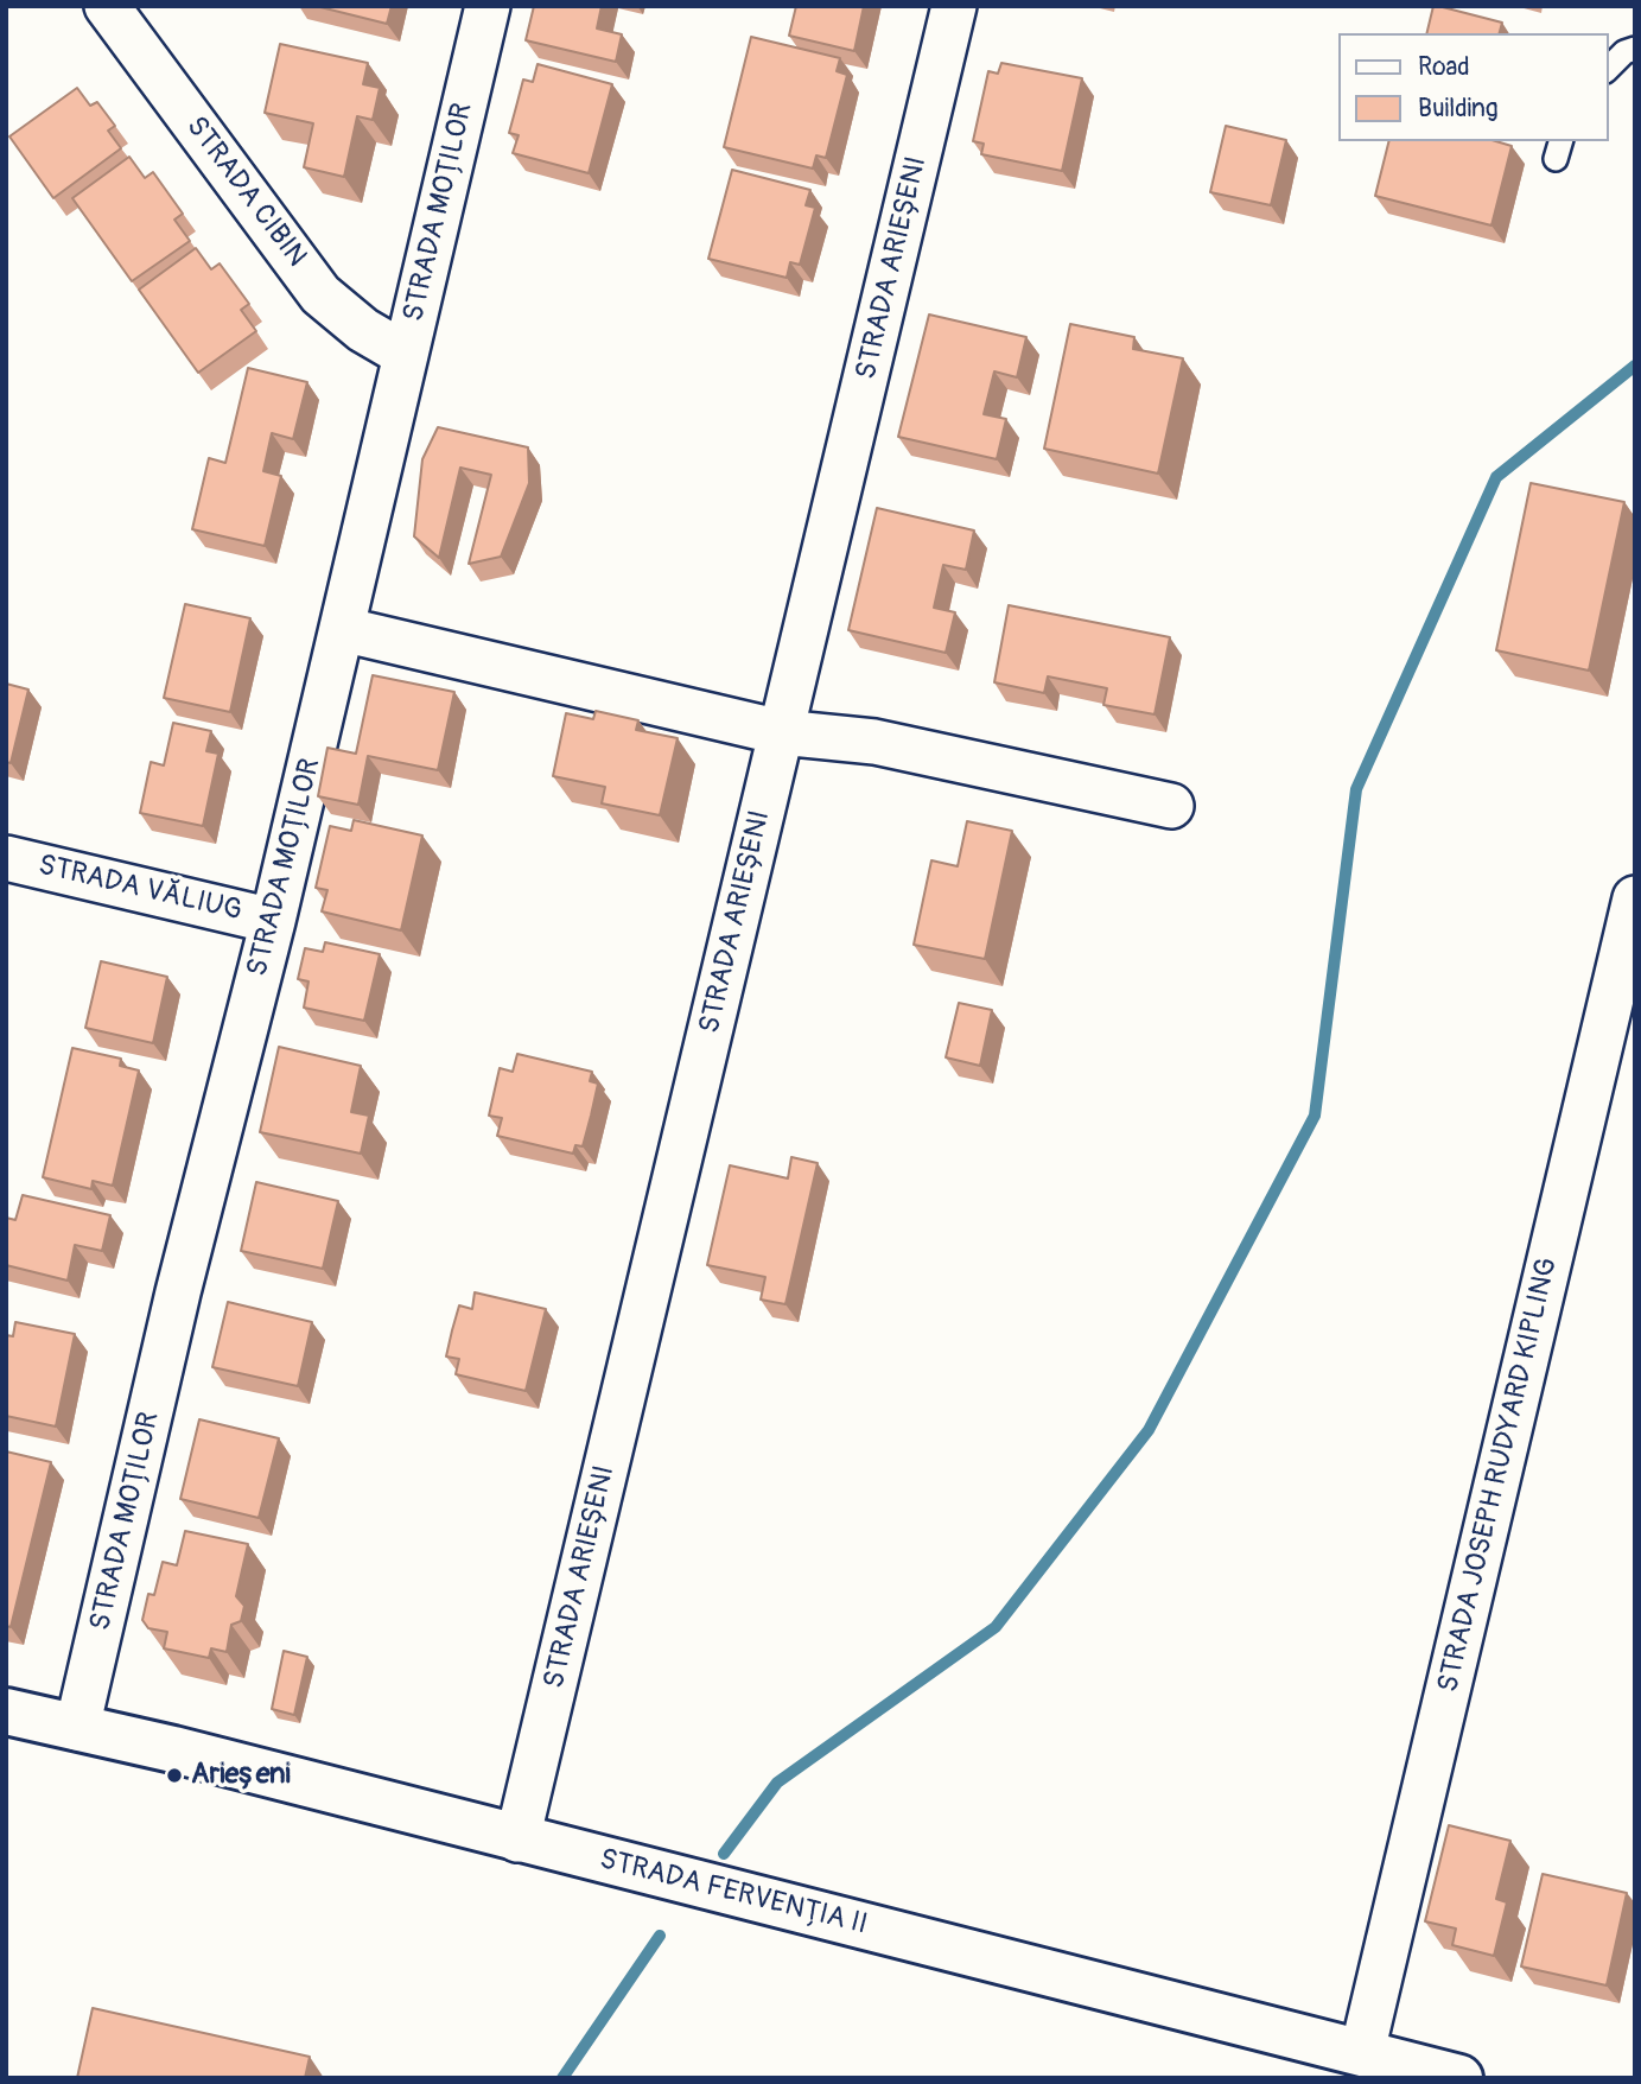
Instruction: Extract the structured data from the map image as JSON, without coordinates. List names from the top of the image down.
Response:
{
  "streets": {
    "street": [
      "STRADA CIBIN",
      "STRADA MOȚILOR",
      "STRADA ARIEȘENI",
      "STRADA VĂLIUG",
      "STRADA JOSEPH RUDYARD KIPLING",
      "STRADA FERVENȚIA II"
    ]
  },
  "crossings": [
    ["STRADA CIBIN", "STRADA MOȚILOR"],
    ["STRADA MOȚILOR", "STRADA VĂLIUG"],
    ["STRADA MOȚILOR", "STRADA FERVENȚIA II"],
    ["STRADA ARIEȘENI", "STRADA FERVENȚIA II"],
    ["STRADA JOSEPH RUDYARD KIPLING", "STRADA FERVENȚIA II"]
  ],
  "places": ["Arieșeni"],
  "legend": ["Road", "Building"]
}
